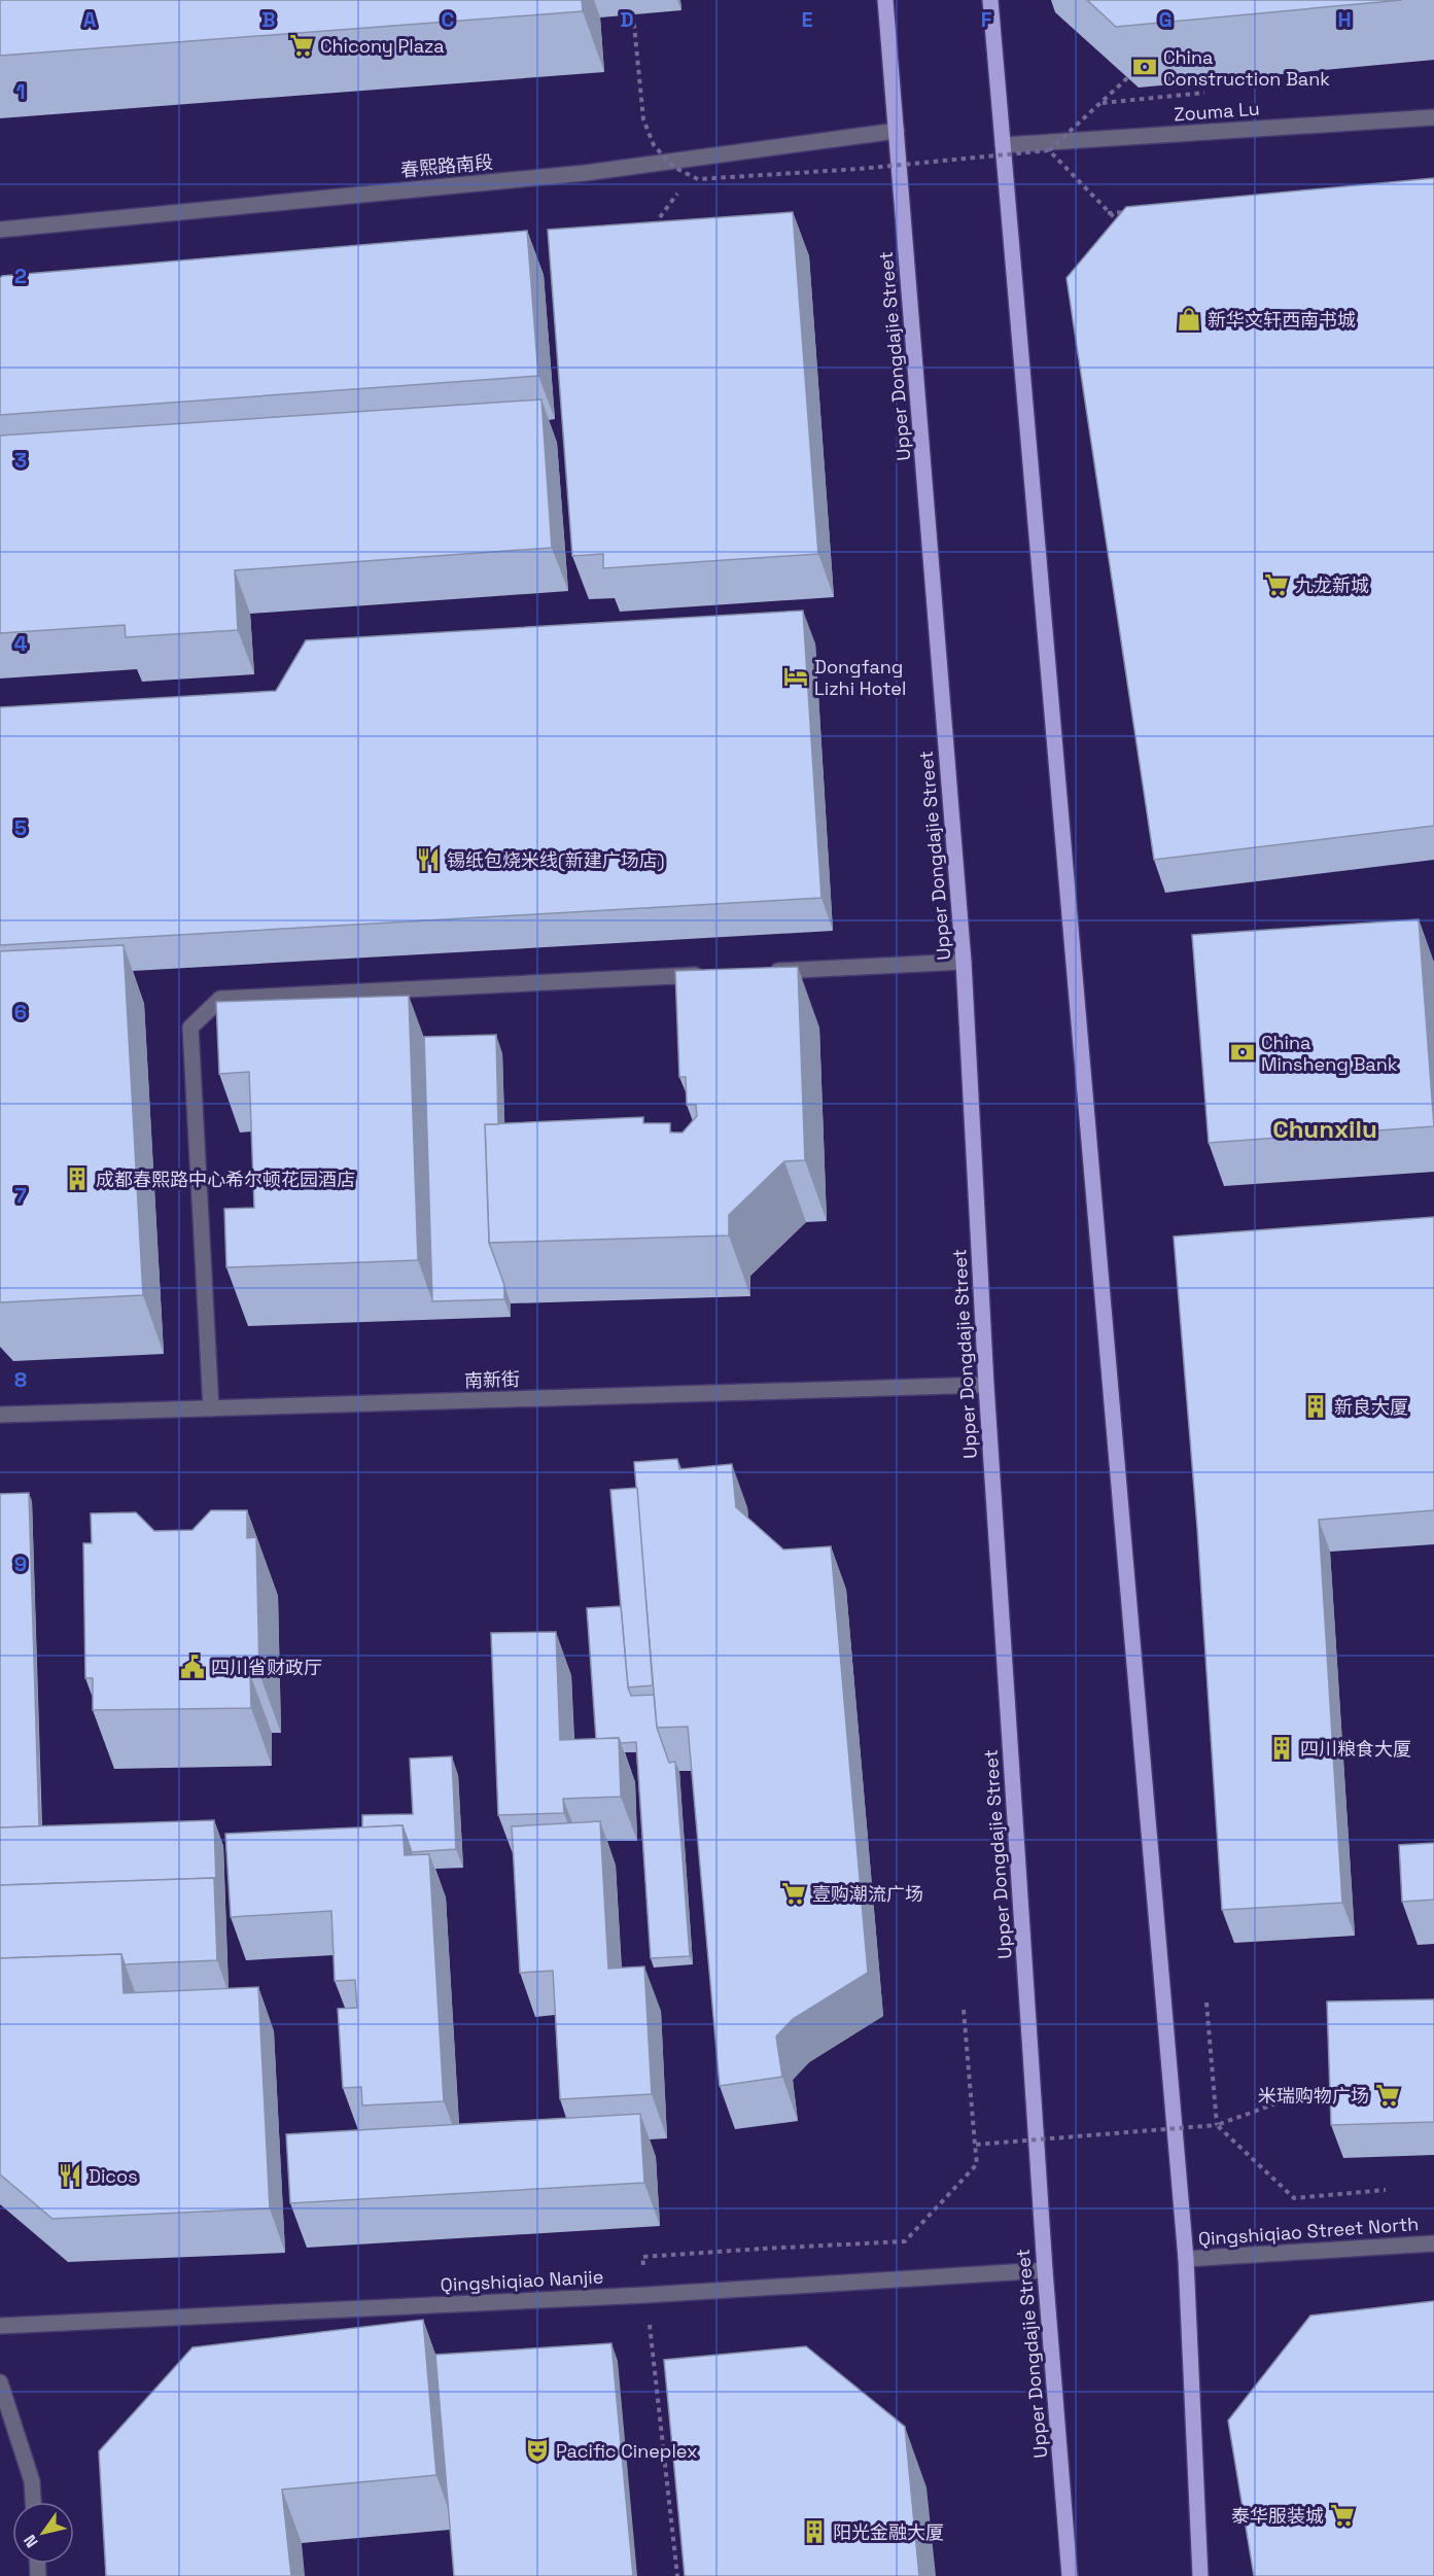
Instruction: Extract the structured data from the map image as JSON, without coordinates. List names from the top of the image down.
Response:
{
  "streets": {
    "main road": ["Upper Dongdajie Street"],
    "street": [
      "Zouma Lu",
      "春熙路南段",
      "南新街",
      "Qingshiqiao Street North",
      "Qingshiqiao Nanjie"
    ]
  },
  "crossings": [
    ["春熙路南段", "Upper Dongdajie Street"],
    ["Upper Dongdajie Street", "南新街"],
    ["Upper Dongdajie Street", "Qingshiqiao Nanjie"]
  ],
  "districts": ["Chunxilu"],
  "places": {
    "supermarket": [
      "Chicony Plaza",
      "九龙新城",
      "壹购潮流广场",
      "米瑞购物广场",
      "泰华服装城"
    ],
    "bank": ["China Construction Bank", "China Minsheng Bank"],
    "shop": ["新华文轩西南书城"],
    "hotel": ["Dongfang Lizhi Hotel"],
    "restaurant": ["锡纸包烧米线(新建广场店)", "Dicos"],
    "building": [
      "成都春熙路中心希尔顿花园酒店",
      "新良大厦",
      "四川粮食大厦",
      "阳光金融大厦"
    ],
    "public building": ["四川省财政厅"],
    "theatre": ["Pacific Cineplex"]
  },
  "north": "bottom left",
  "grid": {
    "columns": [
      "A",
      "B",
      "C",
      "D",
      "E",
      "F",
      "G",
      "H"
    ],
    "rows": [
      "1",
      "2",
      "3",
      "4",
      "5",
      "6",
      "7",
      "8",
      "9"
    ]
  }
}
